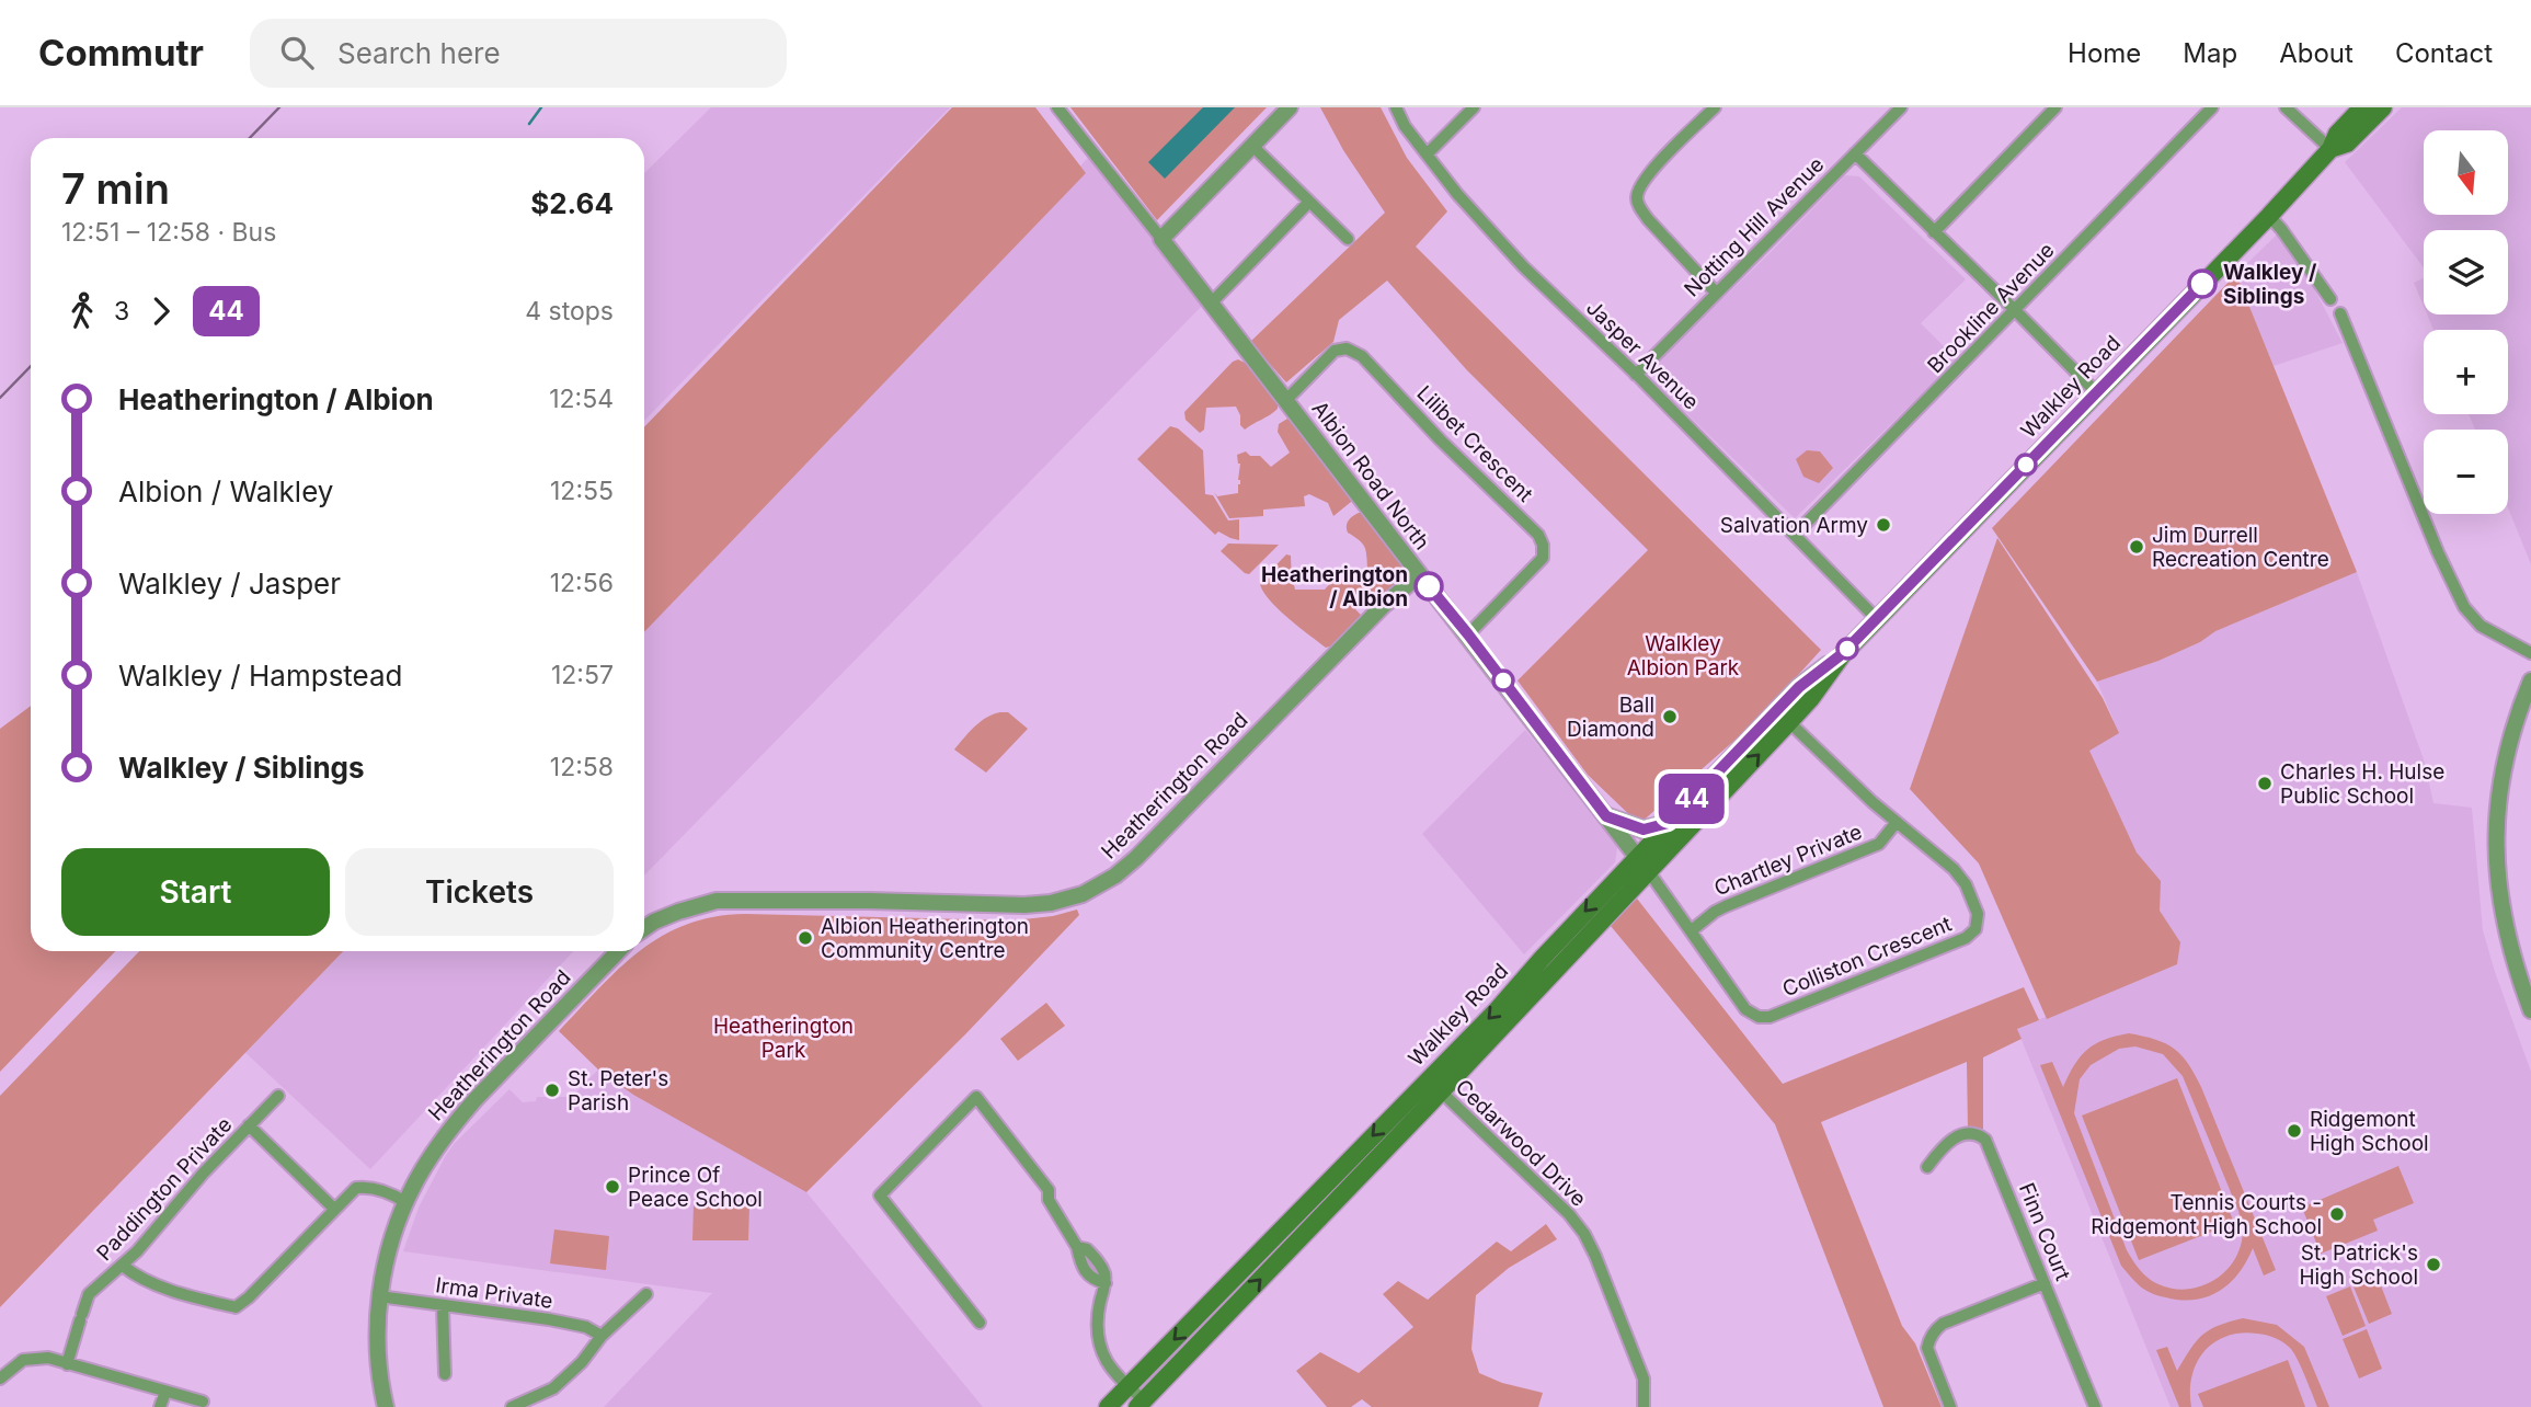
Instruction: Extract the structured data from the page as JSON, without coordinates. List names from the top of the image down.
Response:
{
  "streets": {
    "main road": ["Walkley Road"],
    "street": [
      "Notting Hill Avenue",
      "Brookline Avenue",
      "Jasper Avenue",
      "Lilibet Crescent",
      "Albion Road North",
      "Heatherington Road",
      "Chartley Private",
      "Colliston Crescent",
      "Cedarwood Drive",
      "Paddington Private",
      "Finn Court",
      "Irma Private"
    ]
  },
  "crossings": [
    ["Notting Hill Avenue", "Jasper Avenue"],
    ["Brookline Avenue", "Jasper Avenue"],
    ["Jasper Avenue", "Walkley Road"],
    ["Walkley Road", "Albion Road North"],
    ["Walkley Road", "Colliston Crescent"],
    ["Walkley Road", "Cedarwood Drive"],
    ["Lilibet Crescent", "Albion Road North"],
    ["Albion Road North", "Heatherington Road"],
    ["Albion Road North", "Colliston Crescent"],
    ["Heatherington Road", "Irma Private"],
    ["Chartley Private", "Colliston Crescent"]
  ],
  "parks": ["Walkley Albion Park", "Heatherington Park"],
  "places": [
    "Walkley / Siblings",
    "Salvation Army",
    "Jim Durrell Recreation Centre",
    "Heatherington / Albion",
    "Ball Diamond",
    "Charles H. Hulse Public School",
    "Albion Heatherington Community Centre",
    "St. Peter's Parish",
    "Ridgemont High School",
    "Prince Of Peace School",
    "Tennis Courts - Ridgemont High School",
    "St. Patrick's High School"
  ],
  "lines": ["bus line 44"],
  "north": "bottom",
  "page": {
    "header": "Commutr",
    "search": "Search here",
    "nav": [
      "Home",
      "Map",
      "About",
      "Contact"
    ],
    "on_map": "44",
    "map_buttons": ["+", "−"],
    "heading": ["7 min", "12:51 – 12:58 · Bus", "$2.64"],
    "legs": ["3", "44", "4 stops"],
    "list": [
      {
        "name": "Heatherington / Albion",
        "value": "12:54"
      },
      {
        "name": "Albion / Walkley",
        "value": "12:55"
      },
      {
        "name": "Walkley / Jasper",
        "value": "12:56"
      },
      {
        "name": "Walkley / Hampstead",
        "value": "12:57"
      },
      {
        "name": "Walkley / Siblings",
        "value": "12:58"
      }
    ],
    "buttons": ["Start", "Tickets"]
  }
}
